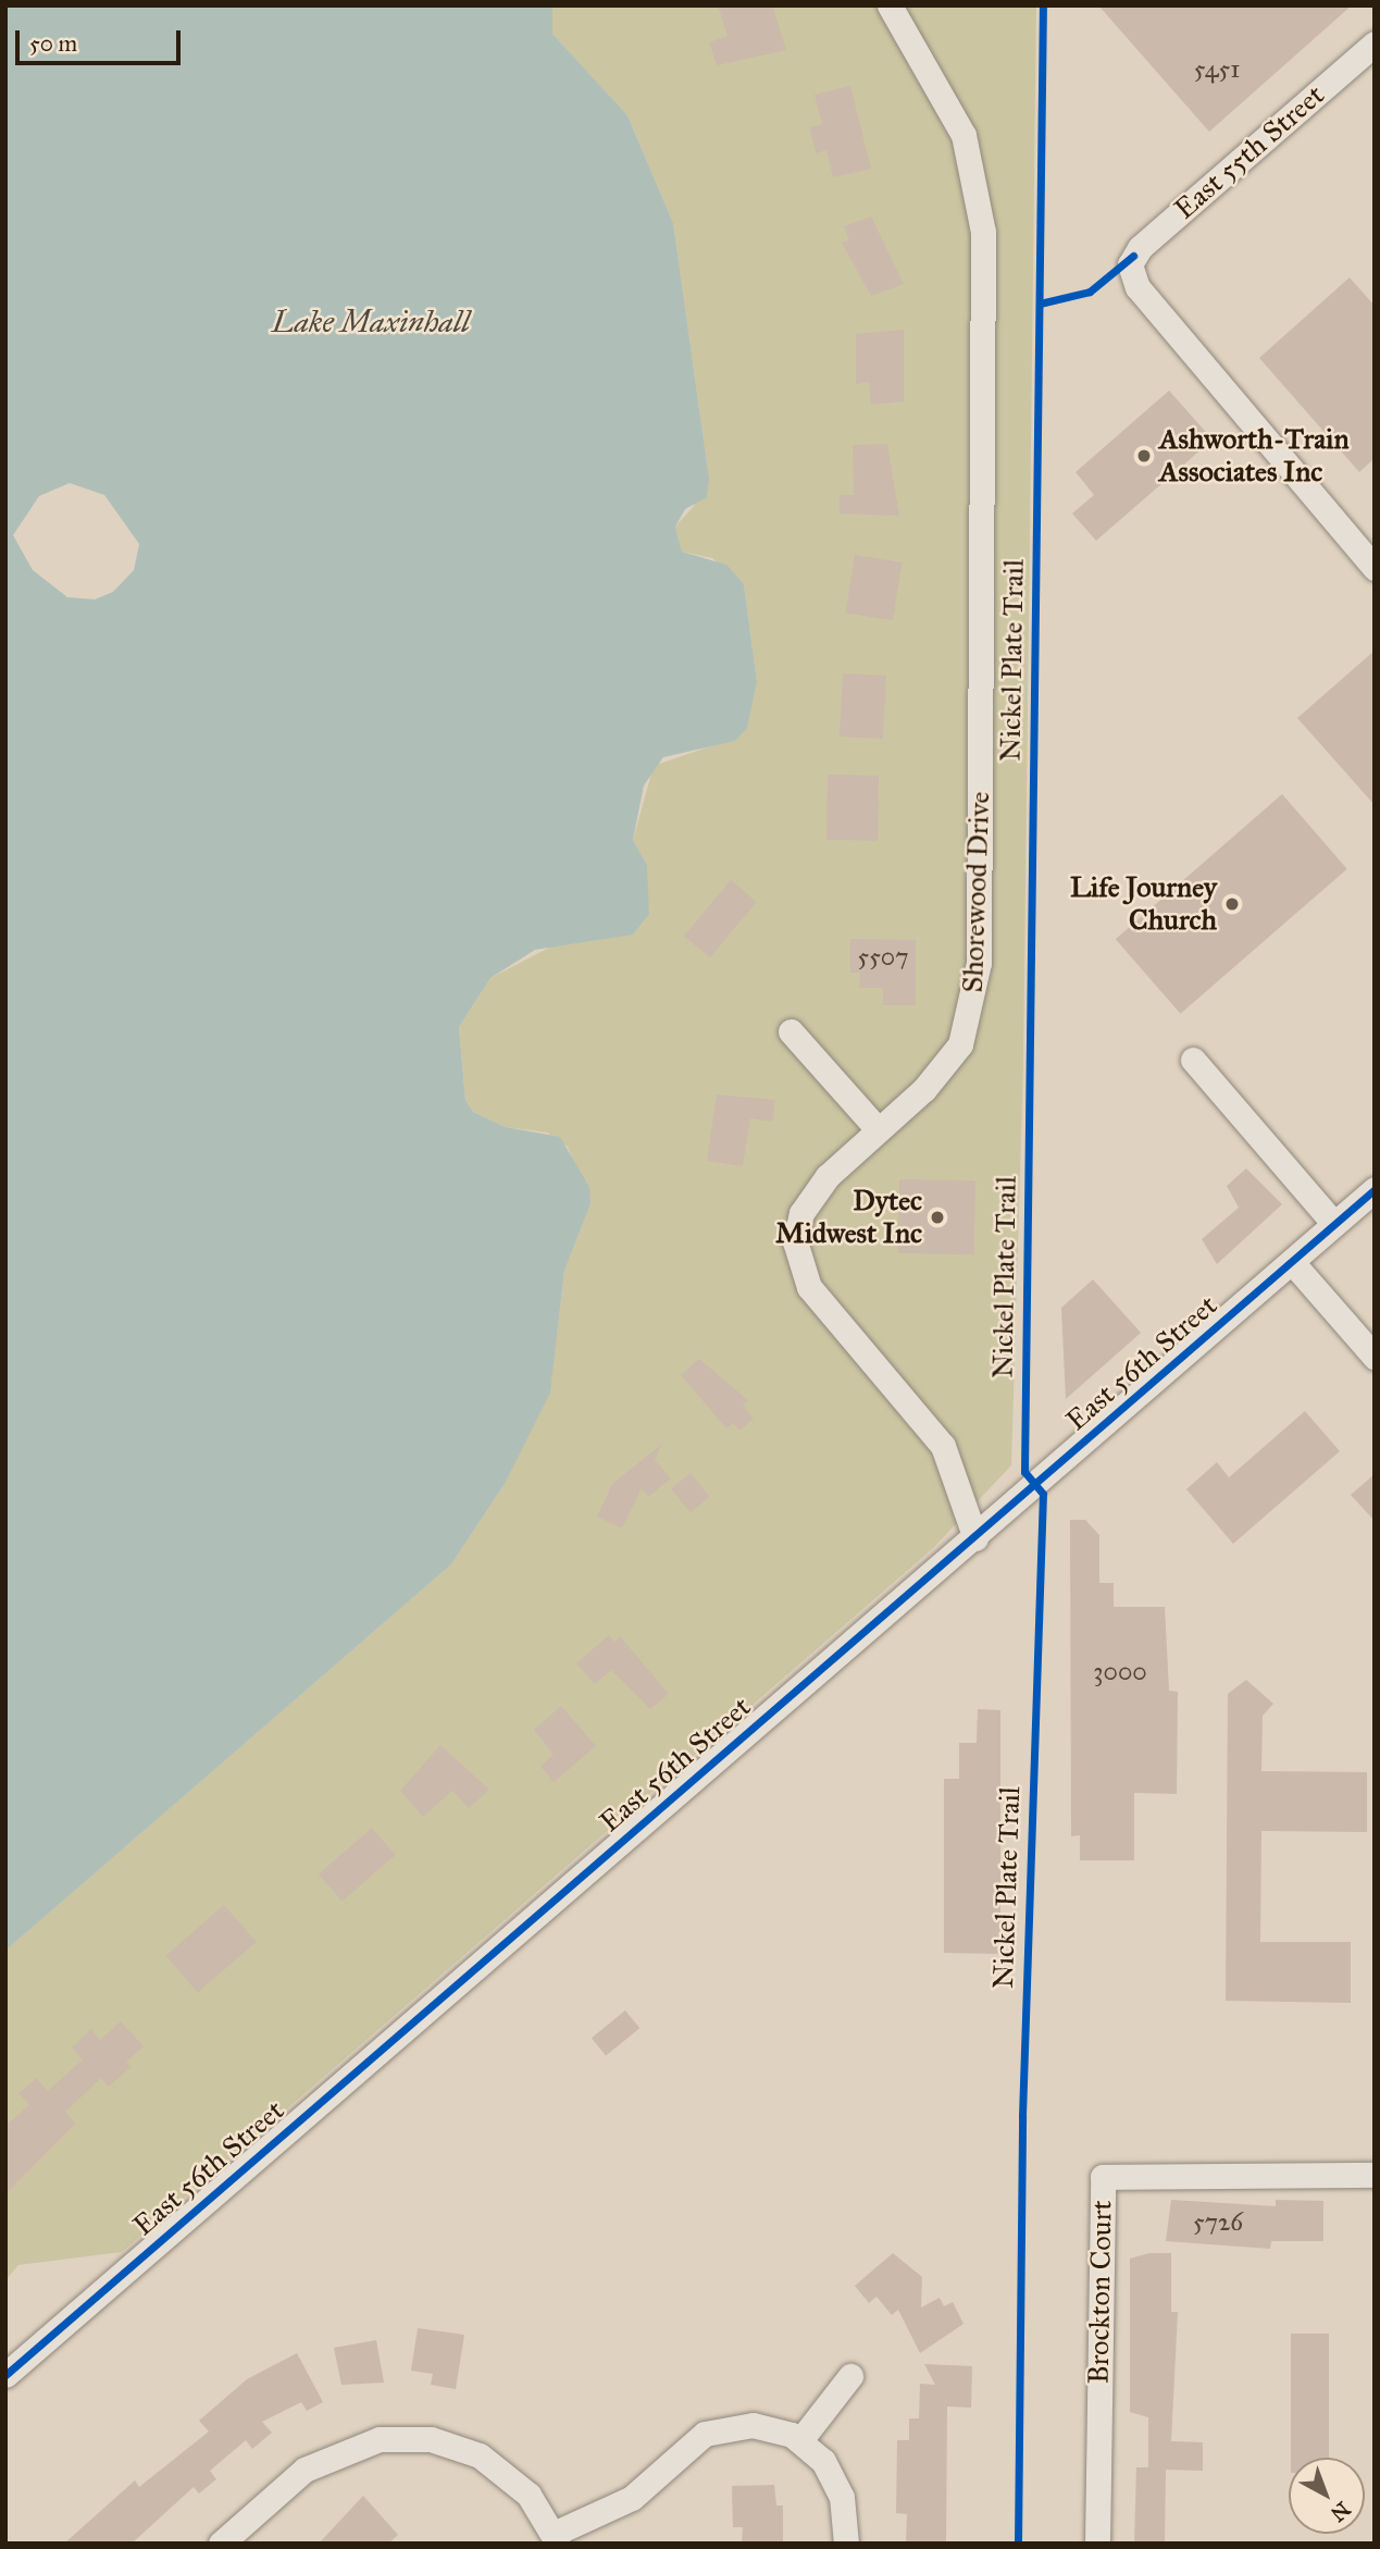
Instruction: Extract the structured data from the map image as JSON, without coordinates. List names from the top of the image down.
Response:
{
  "streets": {
    "street": [
      "East 55th Street",
      "Shorewood Drive",
      "East 56th Street",
      "Brockton Court"
    ],
    "cycle path": ["Nickel Plate Trail"]
  },
  "crossings": [
    ["Shorewood Drive", "East 56th Street"]
  ],
  "water": ["Lake Maxinhall"],
  "places": ["Ashworth-Train Associates Inc", "Life Journey Church", "Dytec Midwest Inc"],
  "house_numbers": [
    "5451",
    "5507",
    "3000",
    "5726"
  ],
  "scale_bar": "50 m",
  "north": "bottom right"
}
